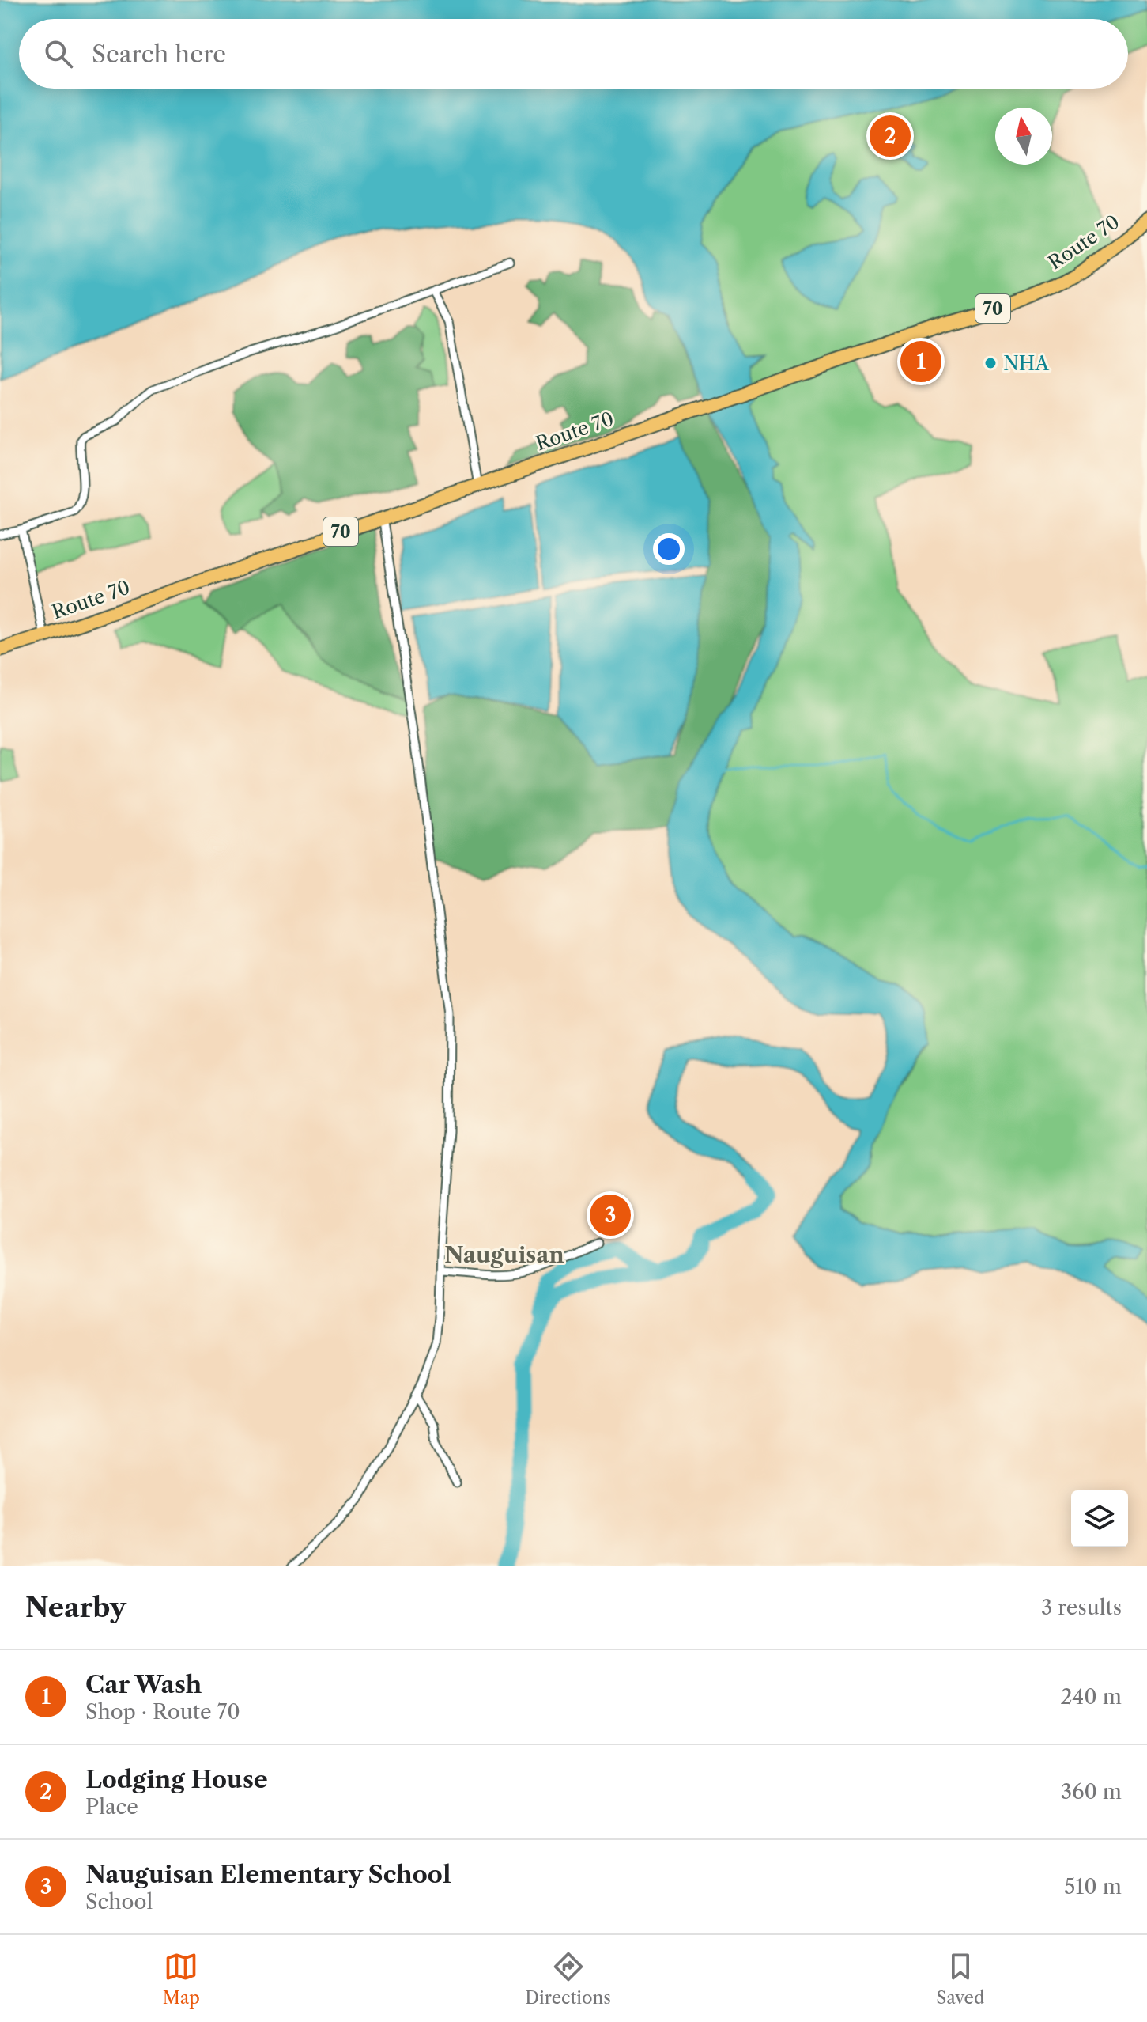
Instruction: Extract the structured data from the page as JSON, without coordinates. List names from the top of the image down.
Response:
{
  "streets": {
    "highway": ["Route 70", "70"]
  },
  "districts": ["Nauguisan"],
  "places": ["NHA"],
  "north": "top",
  "page": {
    "search": "Search here",
    "pins": ["2", "1", "3"],
    "heading": ["Nearby", "3 results"],
    "list": [
      {
        "mark": "1",
        "name": "Car Wash",
        "note": "Shop · Route 70",
        "value": "240 m"
      },
      {
        "mark": "2",
        "name": "Lodging House",
        "note": "Place",
        "value": "360 m"
      },
      {
        "mark": "3",
        "name": "Nauguisan Elementary School",
        "note": "School",
        "value": "510 m"
      }
    ],
    "nav": ["Map", "Directions", "Saved"]
  }
}
